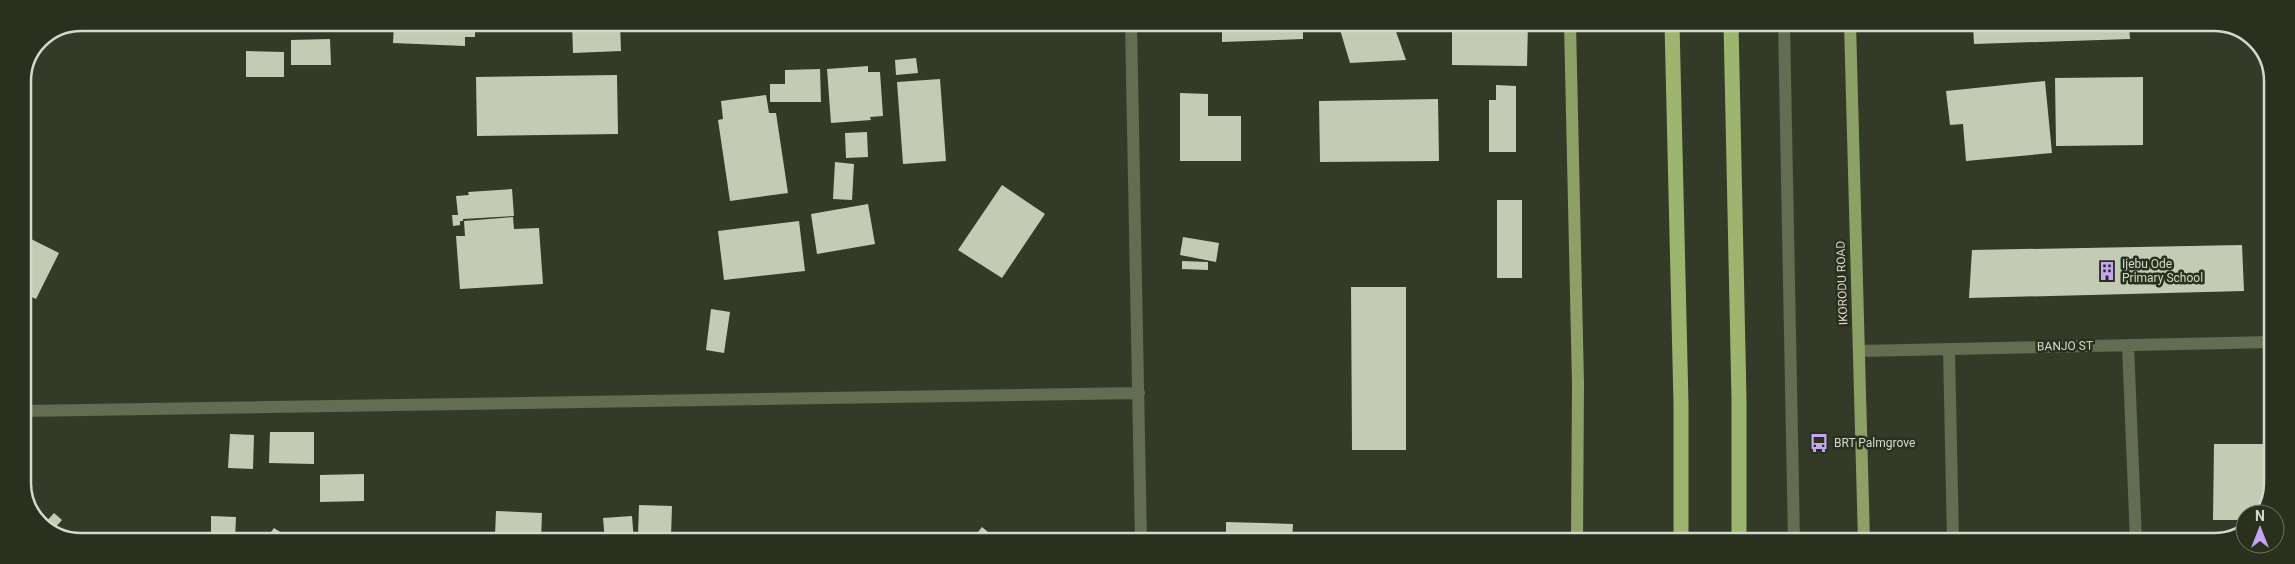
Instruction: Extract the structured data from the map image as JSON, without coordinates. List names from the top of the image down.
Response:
{
  "streets": {
    "main road": ["IKORODU ROAD"],
    "street": ["BANJO ST"]
  },
  "crossings": [
    ["IKORODU ROAD", "BANJO ST"]
  ],
  "places": {
    "building": ["Ijebu Ode Primary School"],
    "bus stop": ["BRT Palmgrove"]
  },
  "north": "top"
}
